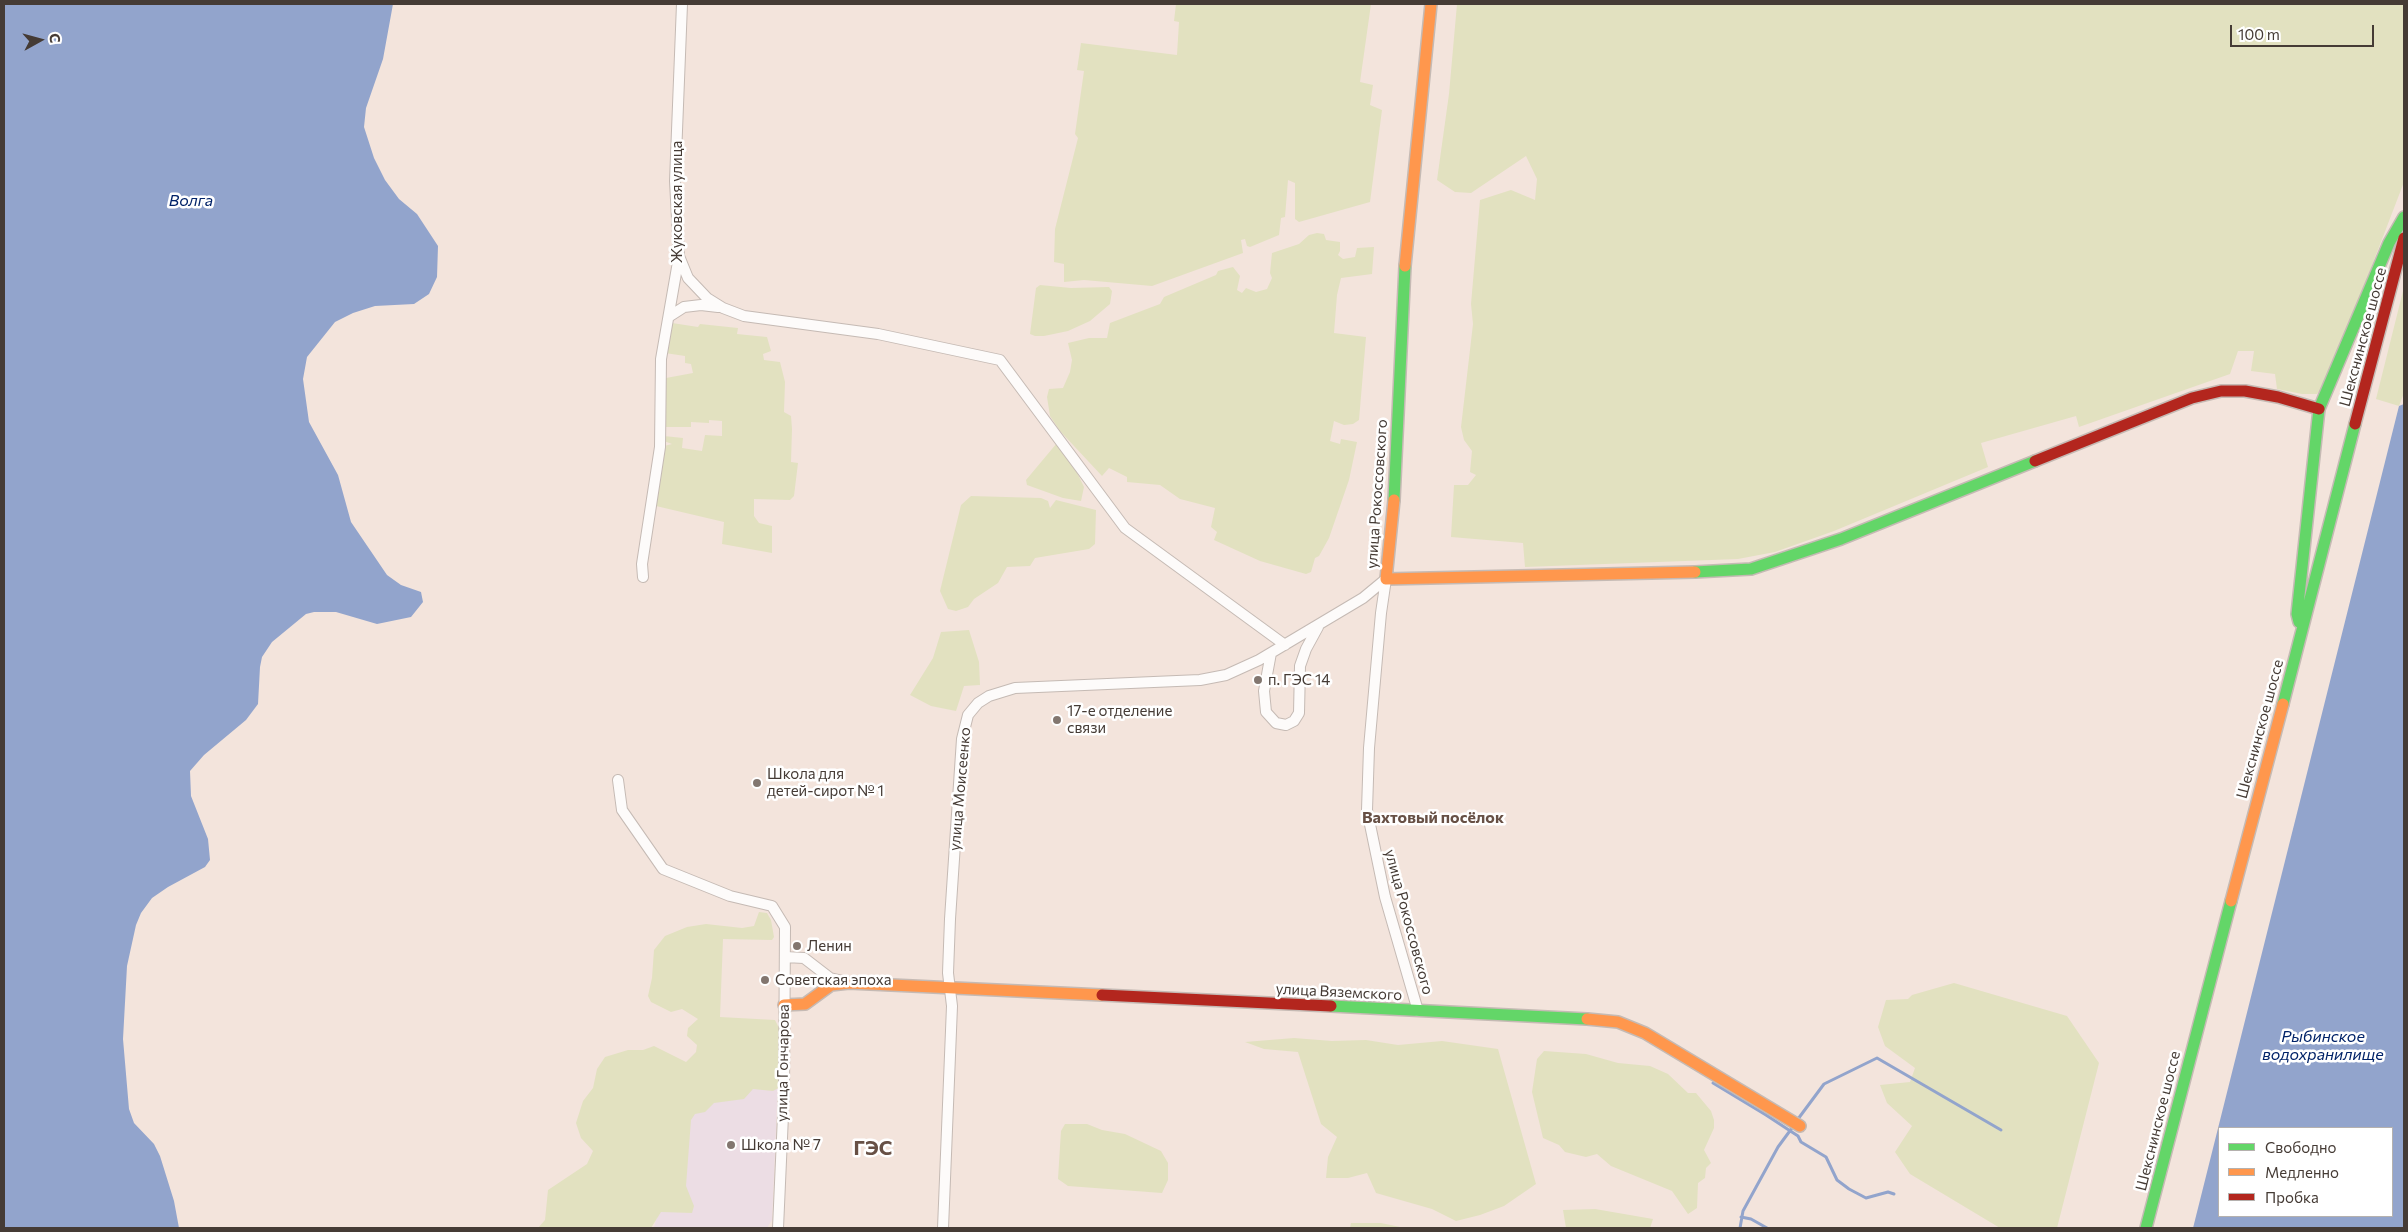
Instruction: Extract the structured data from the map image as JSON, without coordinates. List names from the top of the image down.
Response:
{
  "streets": {
    "street": [
      "Жуковская улица",
      "Шекснинское шоссе",
      "улица Рокоссовского",
      "улица Моисеенко",
      "улица Вяземского",
      "улица Гончарова"
    ]
  },
  "crossings": [
    ["улица Рокоссовского", "улица Моисеенко"],
    ["улица Рокоссовского", "улица Вяземского"],
    ["улица Моисеенко", "улица Вяземского"],
    ["улица Вяземского", "улица Гончарова"]
  ],
  "districts": ["Вахтовый посёлок", "ГЭС"],
  "water": ["Волга", "Рыбинское водохранилище"],
  "places": [
    "п. ГЭС 14",
    "17-е отделение связи",
    "Школа для детей-сирот № 1",
    "Ленин",
    "Советская эпоха",
    "Школа № 7"
  ],
  "legend": ["Свободно", "Медленно", "Пробка"],
  "scale_bar": "100 m",
  "north": "right"
}
